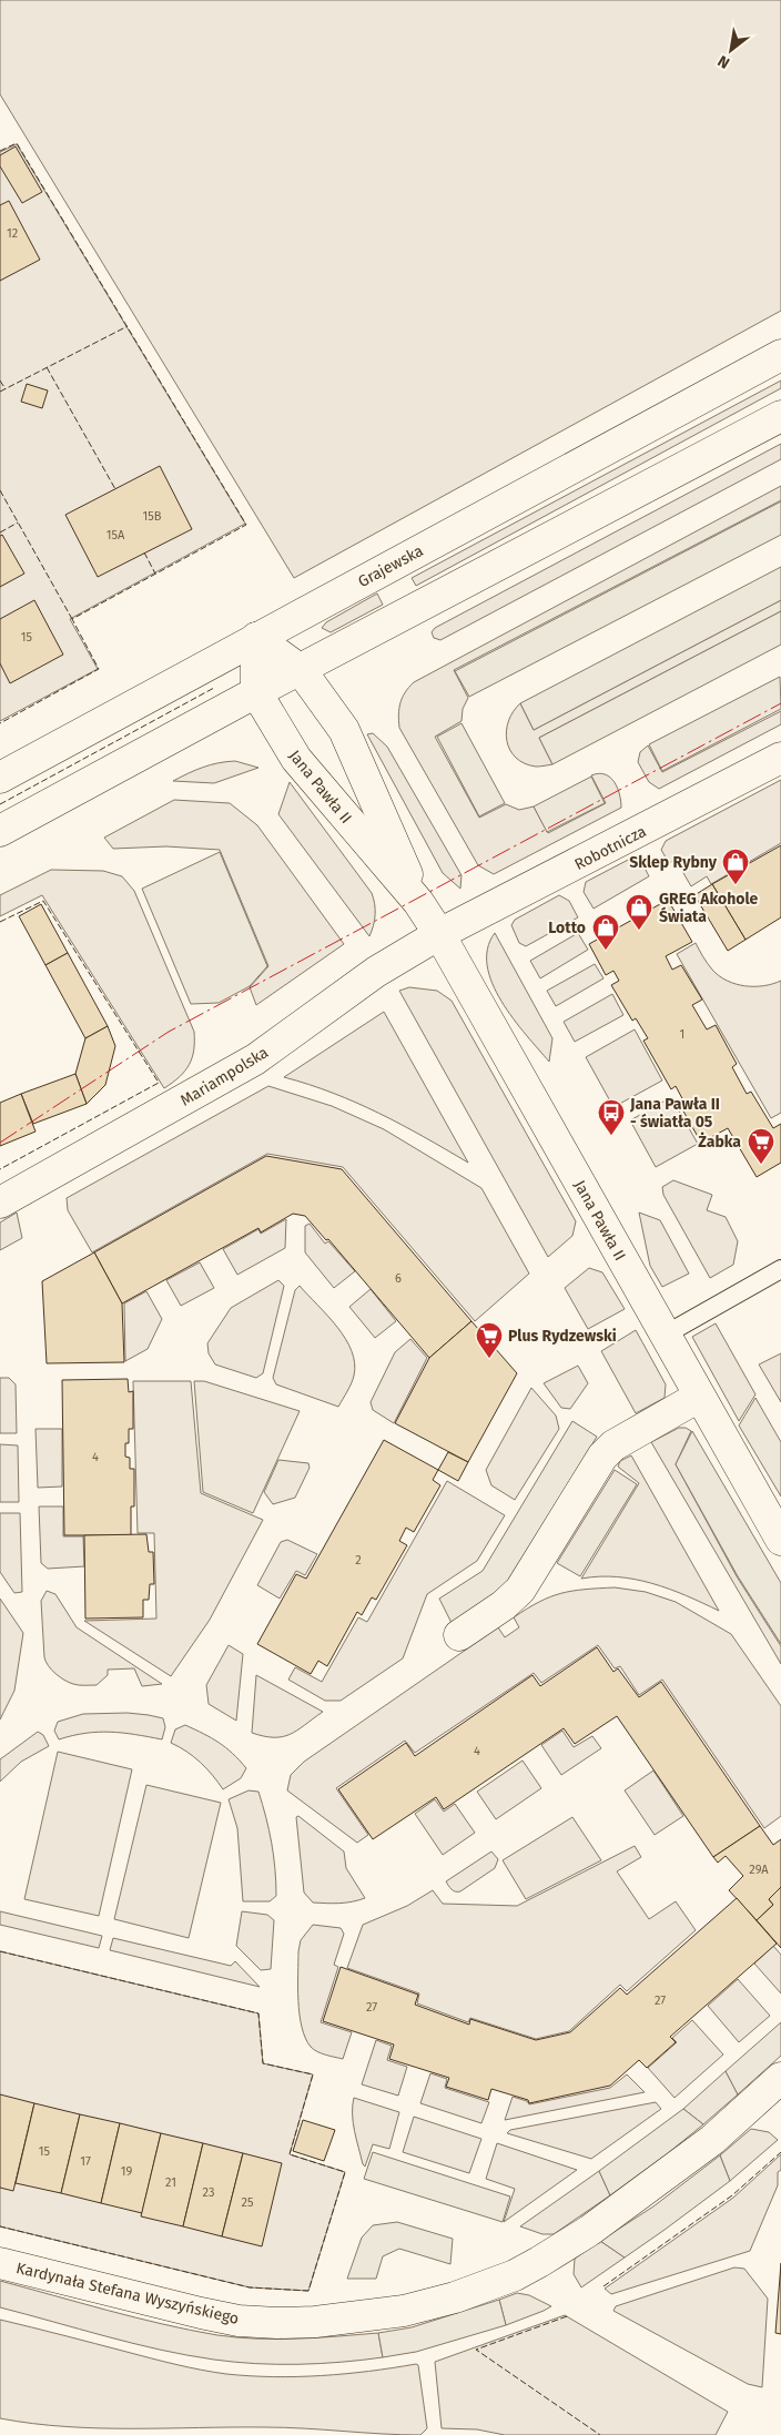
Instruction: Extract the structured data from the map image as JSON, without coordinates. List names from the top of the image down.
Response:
{
  "streets": {
    "street": [
      "Grajewska",
      "Jana Pawła II",
      "Robotnicza",
      "Mariampolska",
      "Kardynała Stefana Wyszyńskiego"
    ]
  },
  "crossings": [
    ["Grajewska", "Jana Pawła II"],
    ["Jana Pawła II", "Robotnicza"],
    ["Jana Pawła II", "Mariampolska"],
    ["Robotnicza", "Mariampolska"]
  ],
  "places": {
    "shop": ["Sklep Rybny", "GREG Akohole Świata", "Lotto"],
    "bus stop": ["Jana Pawła II - światła 05"],
    "supermarket": ["Żabka", "Plus Rydzewski"]
  },
  "house_numbers": [
    "12",
    "15B",
    "15A",
    "15",
    "1",
    "6",
    "4",
    "2",
    "4",
    "29A",
    "27",
    "27",
    "15",
    "17",
    "19",
    "21",
    "23",
    "25"
  ],
  "north": "bottom left"
}
